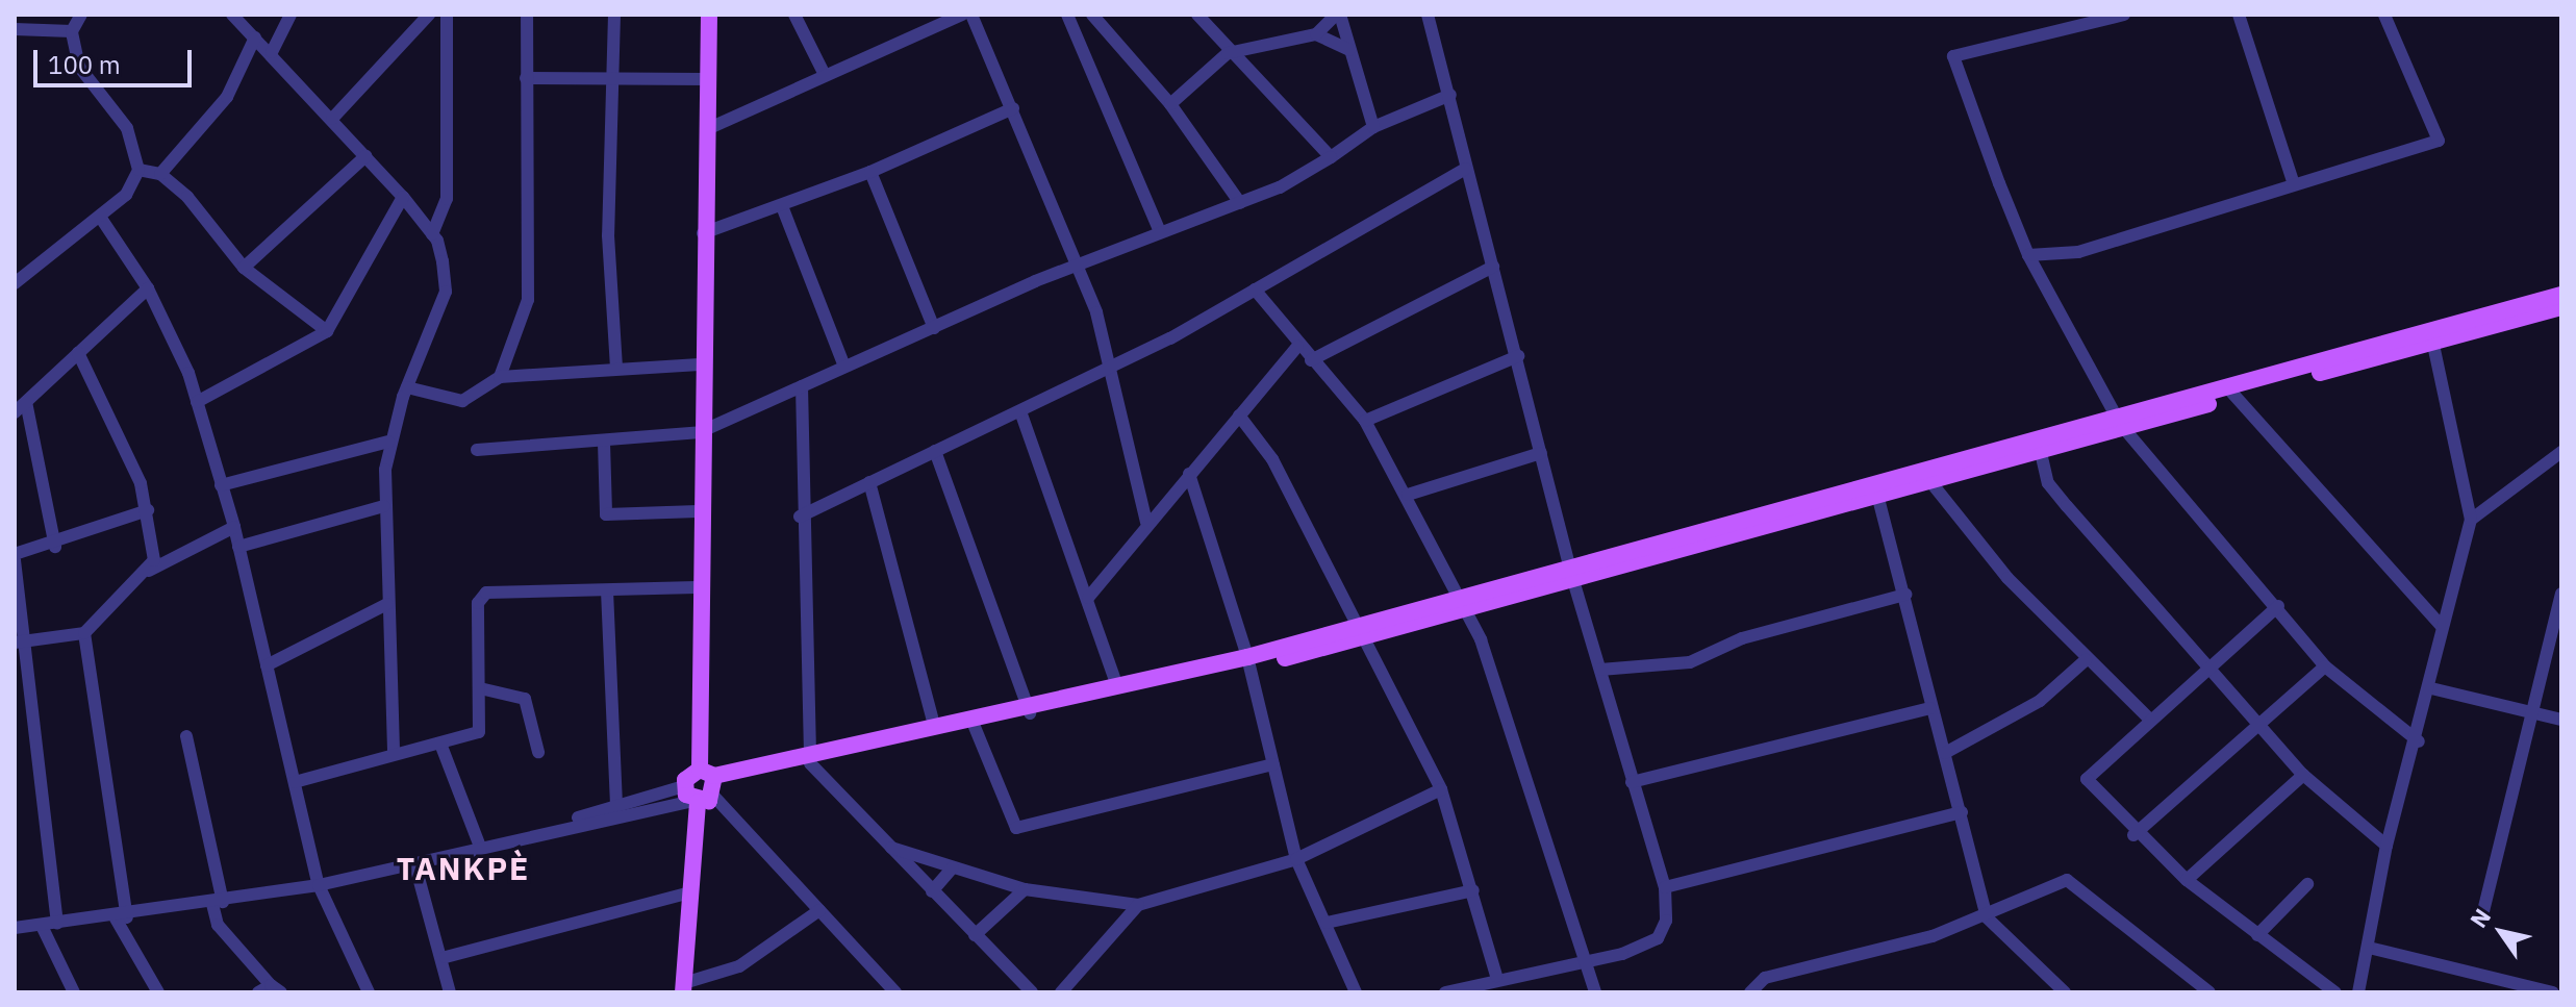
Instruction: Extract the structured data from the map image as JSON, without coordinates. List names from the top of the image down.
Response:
{
  "districts": ["TANKPÈ"],
  "scale_bar": "100 m",
  "north": "top left"
}
